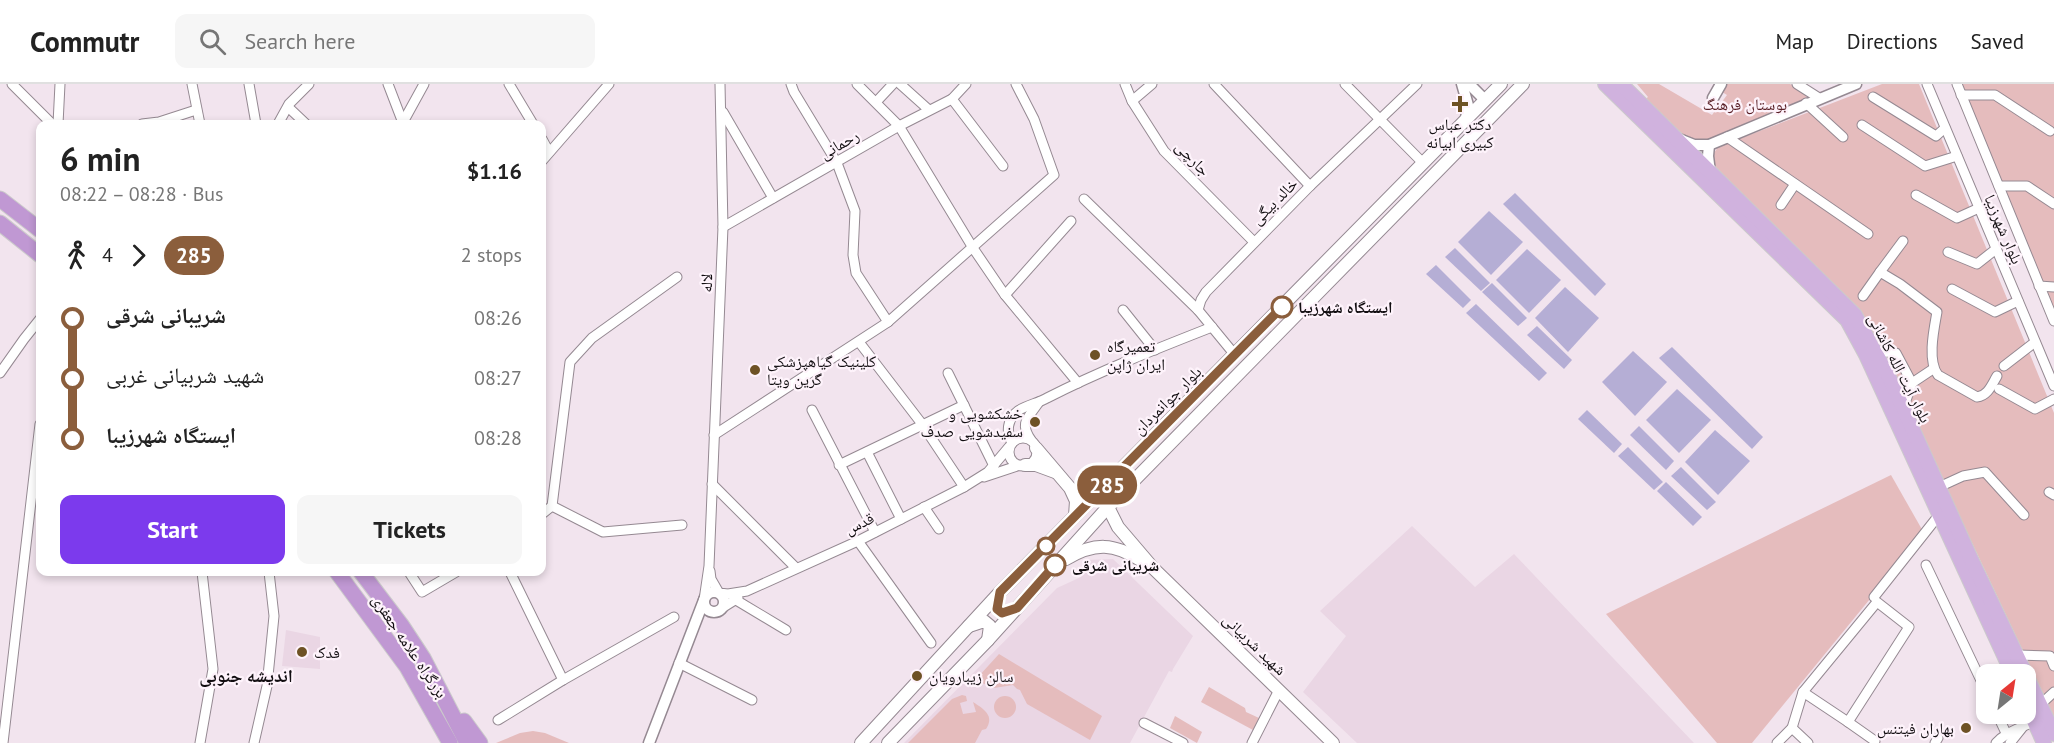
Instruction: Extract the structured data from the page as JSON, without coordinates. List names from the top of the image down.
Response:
{
  "streets": {
    "highway": ["بزرگراه علامه جعفری"],
    "main road": ["بلوار آیت الله کاشانی", "بلوار جوانمردان", "شهید شربیانی"],
    "street": [
      "رحمانی",
      "جارچی",
      "خالد بیگی",
      "بلوار شهرزیبا",
      "لاله",
      "قدس"
    ]
  },
  "crossings": [
    ["رحمانی", "لاله"],
    ["جارچی", "خالد بیگی"],
    ["لاله", "قدس"],
    ["بلوار جوانمردان", "شهید شربیانی"]
  ],
  "districts": ["اندیشه جنوبی"],
  "parks": ["بوستان فرهنگ"],
  "places": {
    "health": ["دکتر عباس کبیری ابیانه"],
    "other": [
      "ایستگاه شهرزیبا",
      "تعمیرگاه ایران ژاپن",
      "کلینیک گیاهپزشکی گرین ویتا",
      "خشکشویی و سفیدشویی صدف",
      "شریبانی شرقی",
      "فدک",
      "سالن زیبارویان",
      "بهاران فیتنس"
    ]
  },
  "lines": ["bus line 285"],
  "north": "top right",
  "page": {
    "header": "Commutr",
    "search": "Search here",
    "nav": ["Map", "Directions", "Saved"],
    "on_map": "285",
    "heading": ["6 min", "08:22 – 08:28 · Bus", "$1.16"],
    "legs": ["4", "285", "2 stops"],
    "list": [
      {
        "name": "شریبانی شرقی",
        "value": "08:26"
      },
      {
        "name": "شهید شربیانی غربی",
        "value": "08:27"
      },
      {
        "name": "ایستگاه شهرزیبا",
        "value": "08:28"
      }
    ],
    "buttons": ["Start", "Tickets"]
  }
}
